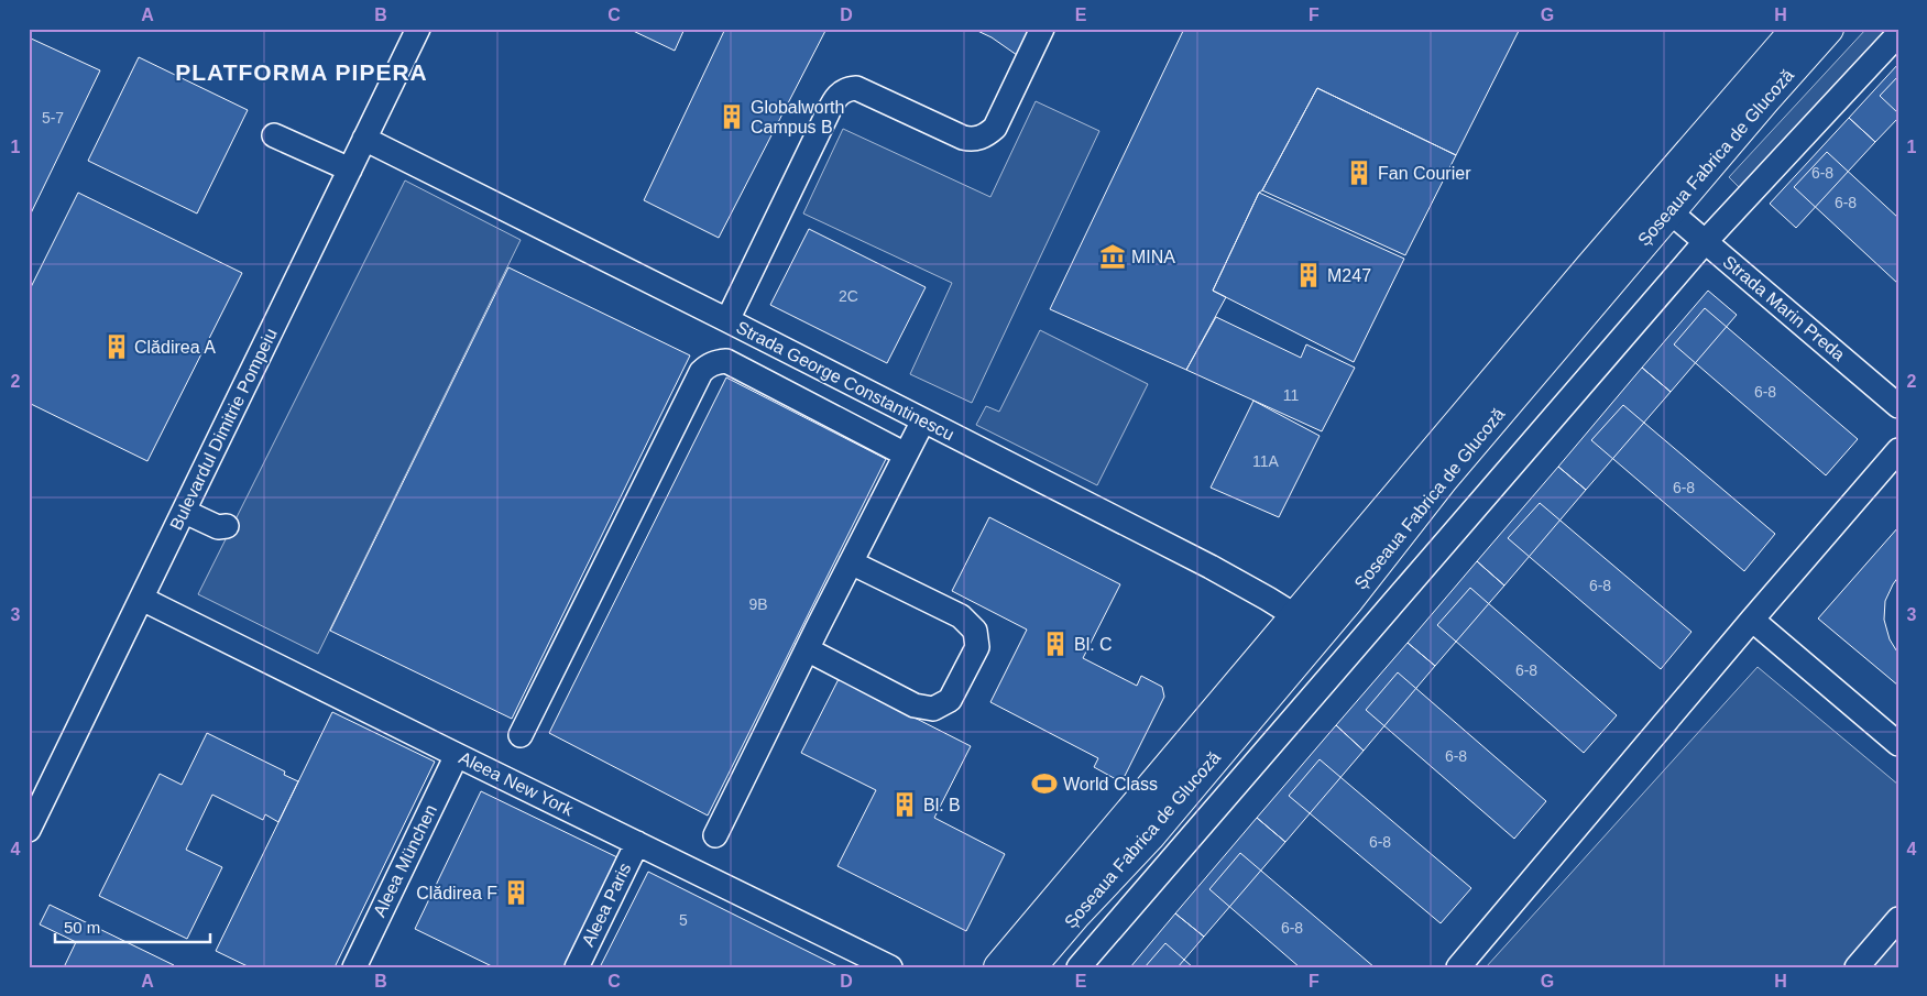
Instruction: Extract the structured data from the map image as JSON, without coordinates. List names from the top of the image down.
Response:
{
  "streets": {
    "main road": ["Șoseaua Fabrica de Glucoză"],
    "street": [
      "Strada Marin Preda",
      "Strada George Constantinescu",
      "Bulevardul Dimitrie Pompeiu",
      "Aleea New York",
      "Aleea München",
      "Aleea Paris"
    ]
  },
  "crossings": [
    ["Șoseaua Fabrica de Glucoză", "Strada Marin Preda"],
    ["Șoseaua Fabrica de Glucoză", "Strada George Constantinescu"],
    ["Strada George Constantinescu", "Bulevardul Dimitrie Pompeiu"],
    ["Bulevardul Dimitrie Pompeiu", "Aleea New York"],
    ["Aleea New York", "Aleea München"],
    ["Aleea New York", "Aleea Paris"]
  ],
  "districts": ["PLATFORMA PIPERA"],
  "places": {
    "building": [
      "Globalworth Campus B",
      "Fan Courier",
      "M247",
      "Clădirea A",
      "Bl. C",
      "Bl. B",
      "Clădirea F"
    ],
    "museum": ["MINA"],
    "sports": ["World Class"]
  },
  "house_numbers": [
    "5-7",
    "6-8",
    "6-8",
    "2C",
    "6-8",
    "11",
    "11A",
    "6-8",
    "6-8",
    "9B",
    "6-8",
    "6-8",
    "6-8",
    "5",
    "6-8"
  ],
  "scale_bar": "50 m",
  "grid": {
    "columns": [
      "A",
      "B",
      "C",
      "D",
      "E",
      "F",
      "G",
      "H"
    ],
    "rows": [
      "1",
      "2",
      "3",
      "4"
    ]
  }
}
